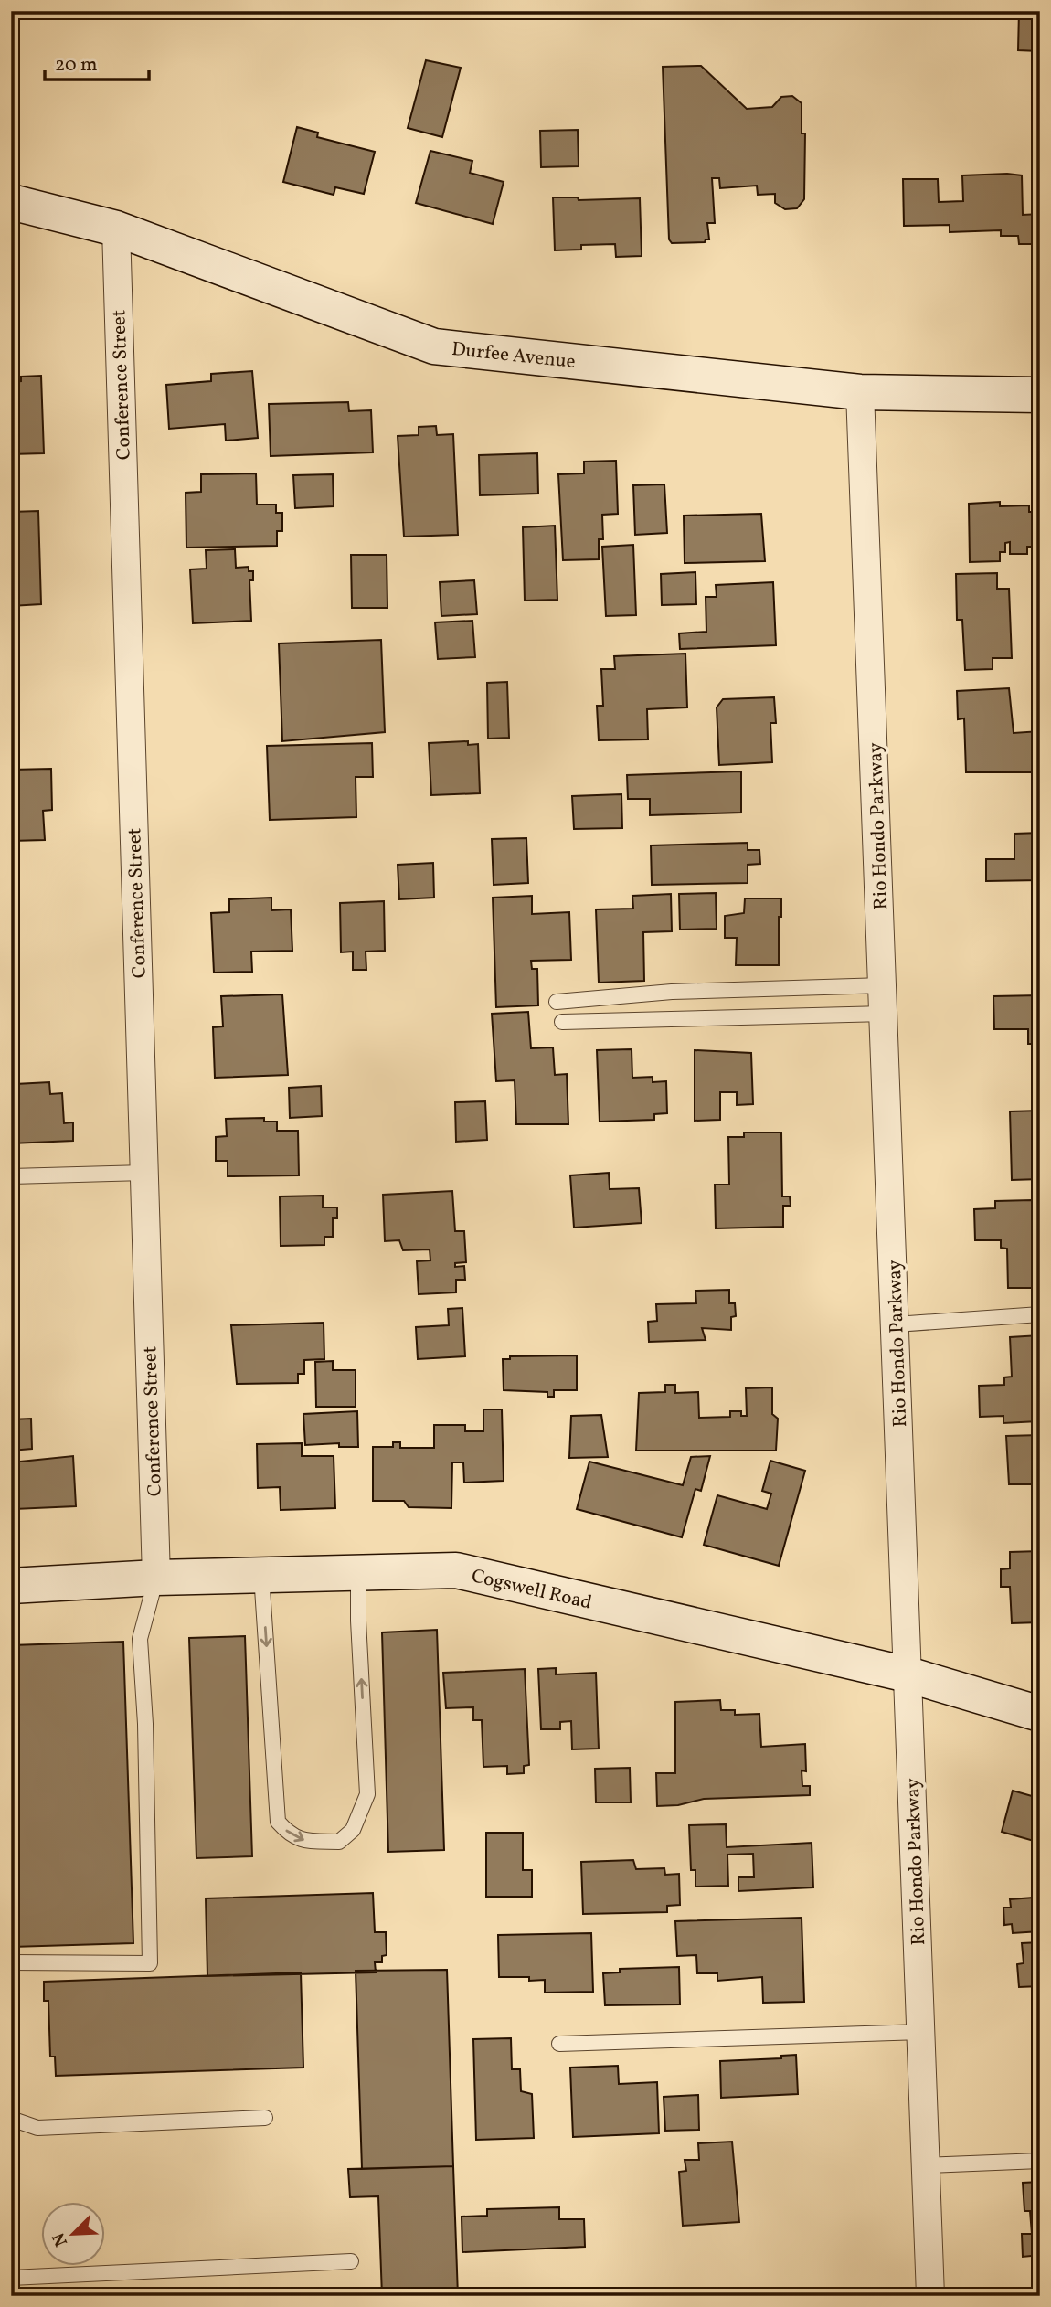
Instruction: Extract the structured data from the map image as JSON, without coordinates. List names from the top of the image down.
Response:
{
  "streets": {
    "street": [
      "Durfee Avenue",
      "Conference Street",
      "Rio Hondo Parkway",
      "Cogswell Road"
    ]
  },
  "crossings": [
    ["Durfee Avenue", "Conference Street"],
    ["Durfee Avenue", "Rio Hondo Parkway"],
    ["Conference Street", "Cogswell Road"],
    ["Rio Hondo Parkway", "Cogswell Road"]
  ],
  "scale_bar": "20 m",
  "north": "bottom left"
}
